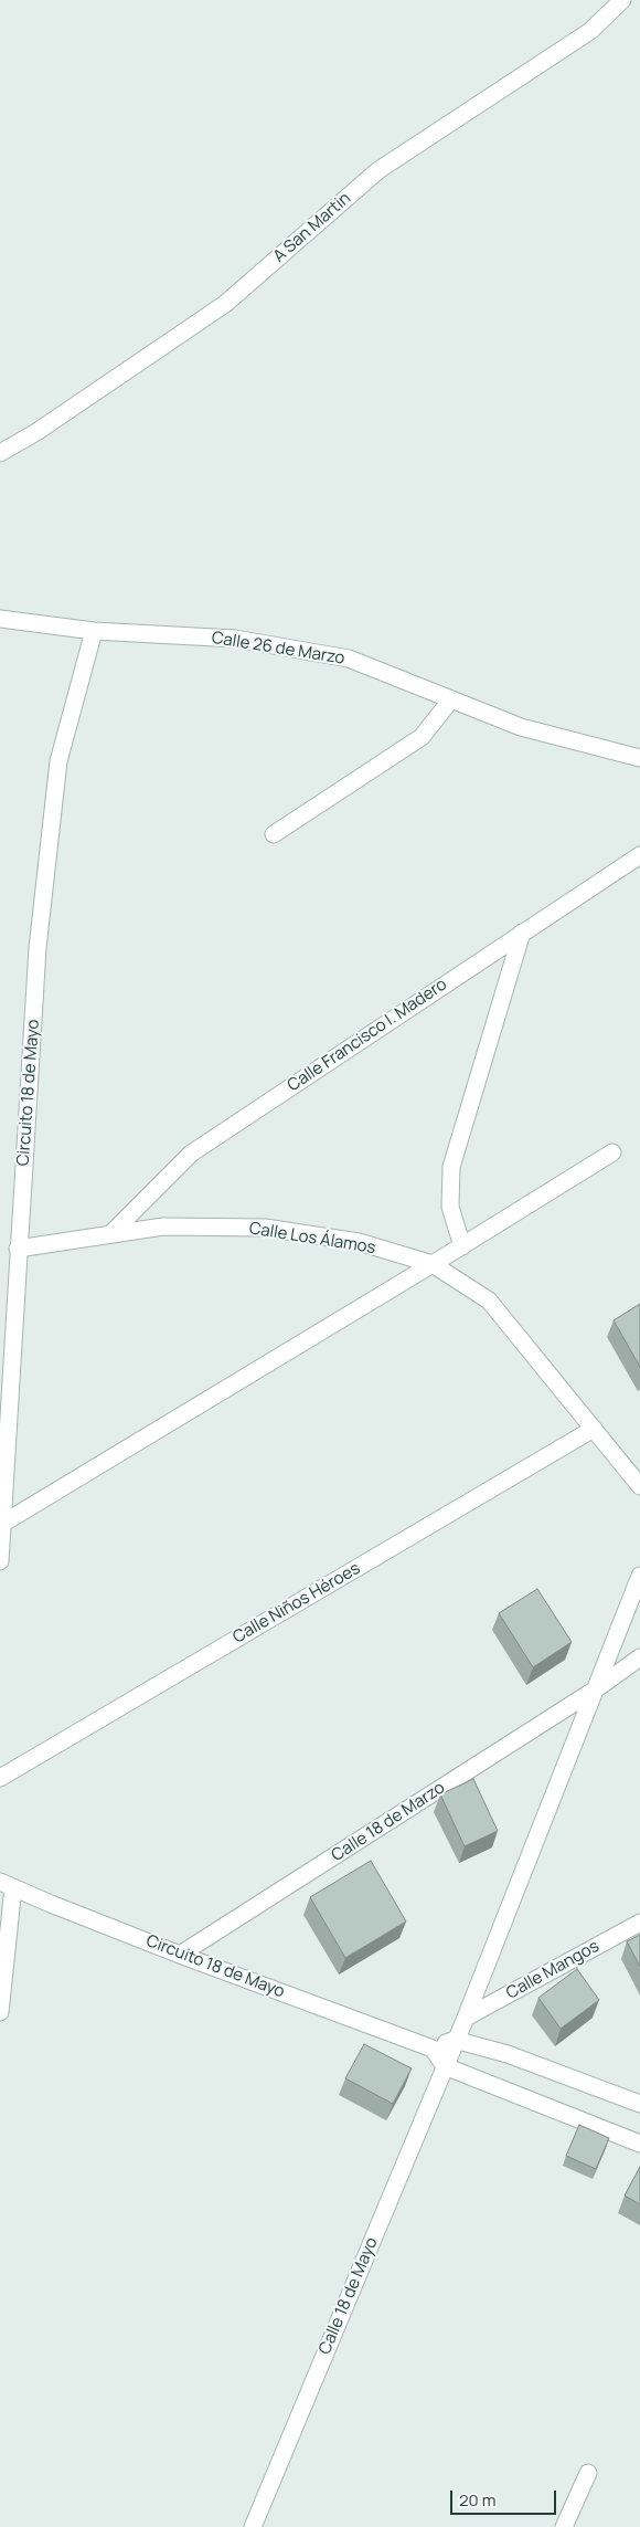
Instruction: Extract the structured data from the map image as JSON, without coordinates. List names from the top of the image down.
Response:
{
  "streets": {
    "street": [
      "A San Martin",
      "Calle 26 de Marzo",
      "Calle Francisco I. Madero",
      "Circuito 18 de Mayo",
      "Calle Los Álamos",
      "Calle Niños Héroes",
      "Calle 18 de Marzo",
      "Calle Mangos",
      "Calle 18 de Mayo"
    ]
  },
  "crossings": [
    ["Calle 26 de Marzo", "Circuito 18 de Mayo"],
    ["Calle Francisco I. Madero", "Calle Los Álamos"],
    ["Circuito 18 de Mayo", "Calle Los Álamos"],
    ["Circuito 18 de Mayo", "Calle 18 de Marzo"],
    ["Calle Los Álamos", "Calle Niños Héroes"]
  ],
  "scale_bar": "20 m"
}
